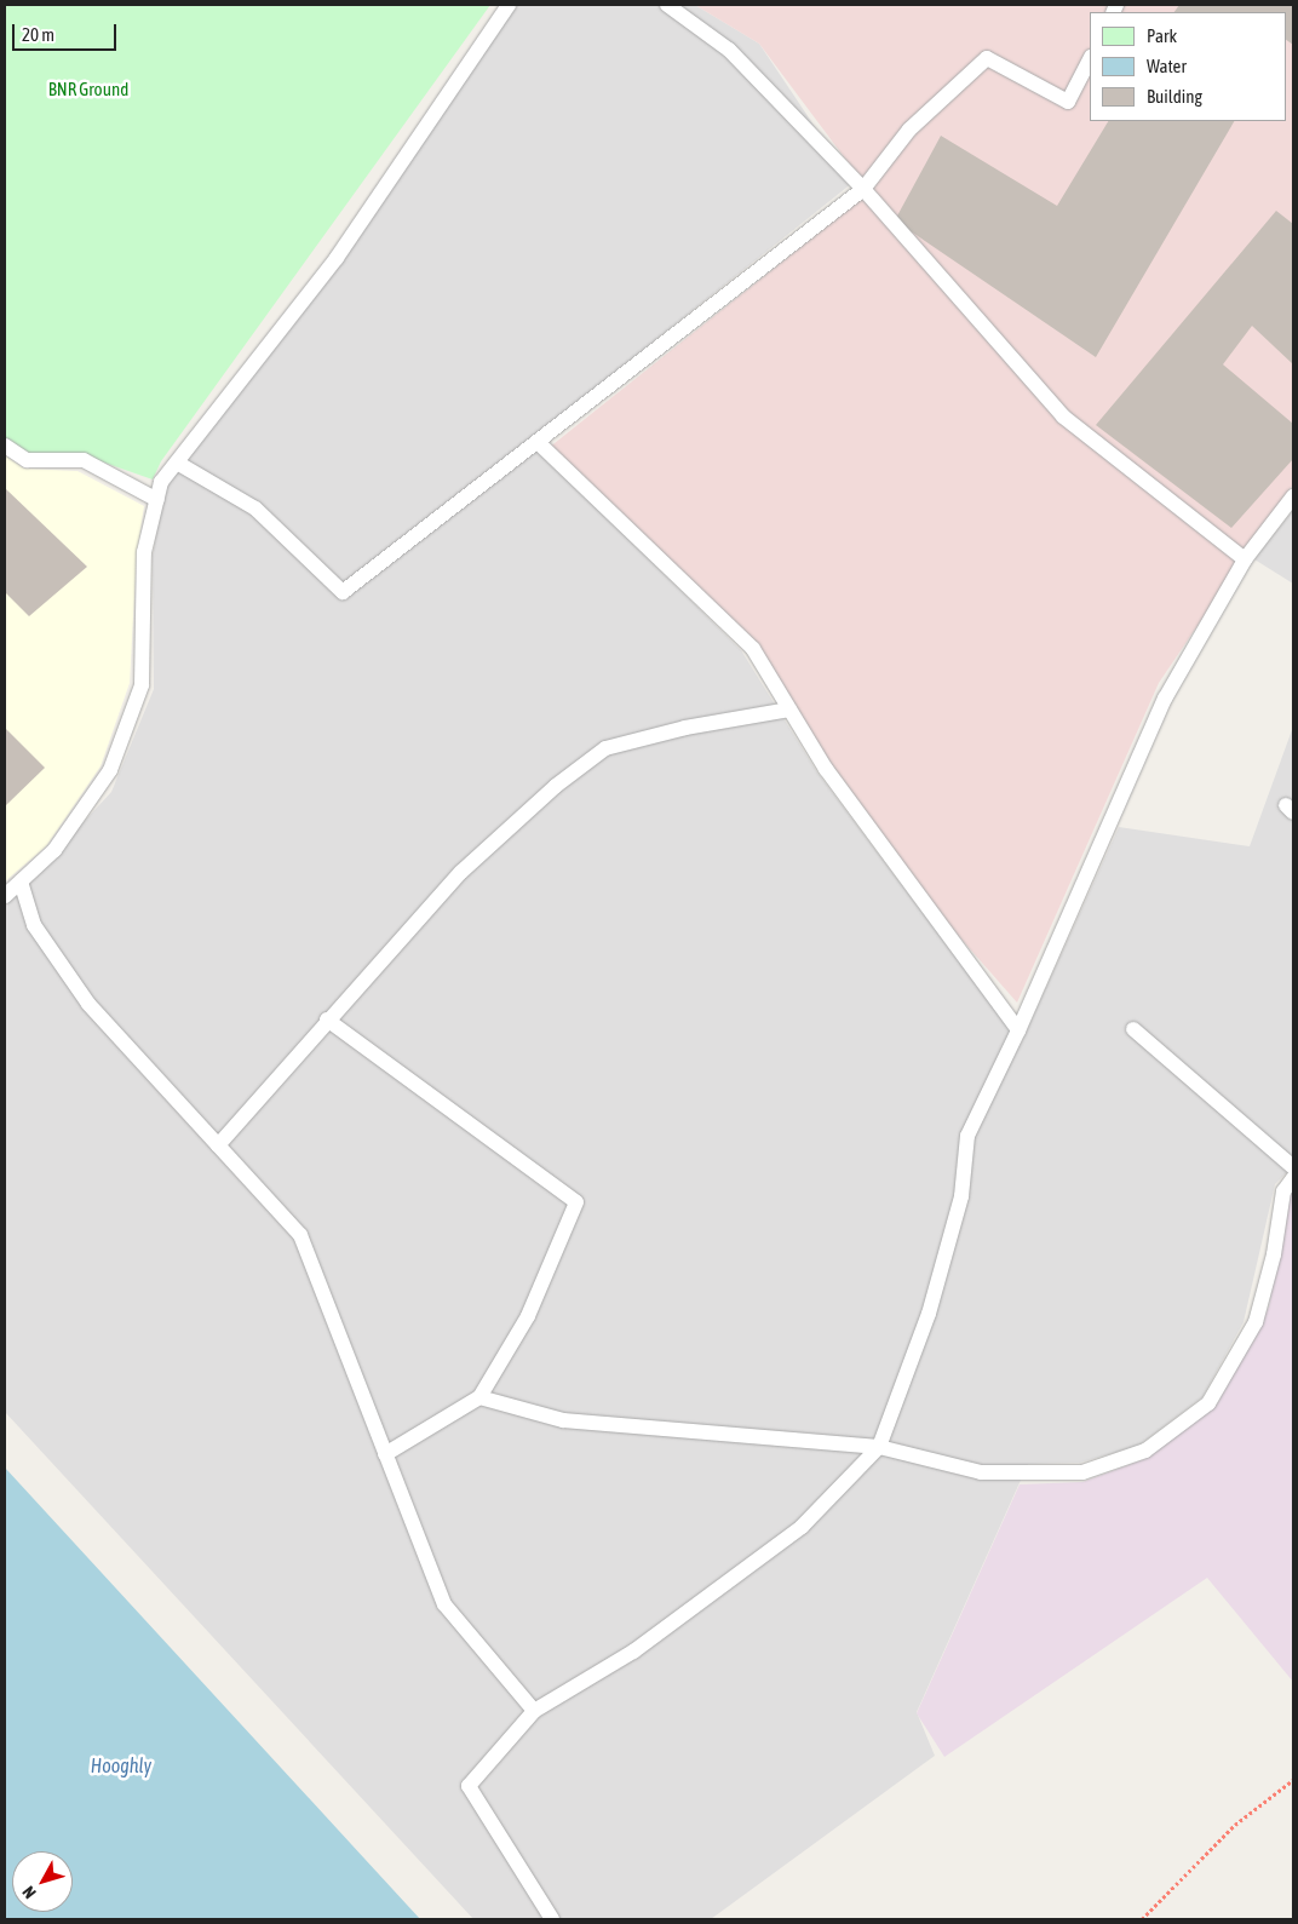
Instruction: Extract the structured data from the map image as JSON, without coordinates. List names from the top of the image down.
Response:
{
  "water": ["Hooghly"],
  "parks": ["BNR Ground"],
  "legend": ["Park", "Water", "Building"],
  "scale_bar": "20 m",
  "north": "bottom left"
}
